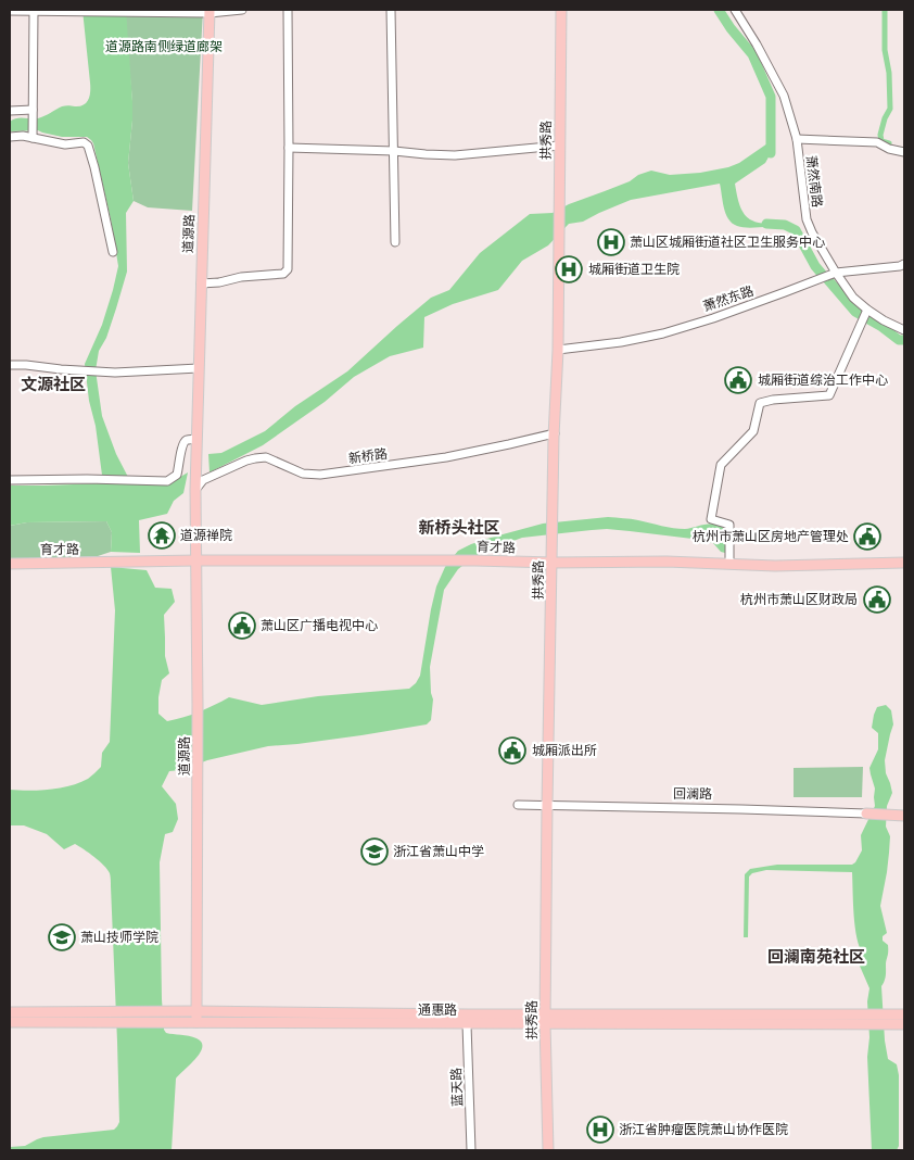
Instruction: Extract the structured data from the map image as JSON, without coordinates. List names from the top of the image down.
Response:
{
  "streets": {
    "main road": [
      "拱秀路",
      "道源路",
      "育才路",
      "通惠路"
    ],
    "street": [
      "萧然南路",
      "萧然东路",
      "新桥路",
      "回澜路",
      "蓝天路"
    ]
  },
  "crossings": [
    ["拱秀路", "萧然东路"],
    ["拱秀路", "新桥路"],
    ["拱秀路", "育才路"],
    ["拱秀路", "回澜路"],
    ["拱秀路", "通惠路"],
    ["萧然南路", "萧然东路"],
    ["道源路", "新桥路"],
    ["道源路", "育才路"],
    ["道源路", "通惠路"],
    ["通惠路", "蓝天路"]
  ],
  "districts": ["文源社区", "新桥头社区", "回澜南苑社区"],
  "parks": ["道源路南侧绿道廊架"],
  "places": {
    "hospital": ["萧山区城厢街道社区卫生服务中心", "城厢街道卫生院", "浙江省肿瘤医院萧山协作医院"],
    "public building": [
      "城厢街道综治工作中心",
      "杭州市萧山区房地产管理处",
      "杭州市萧山区财政局",
      "萧山区广播电视中心",
      "城厢派出所"
    ],
    "temple": ["道源禅院"],
    "school or university": ["浙江省萧山中学", "萧山技师学院"]
  }
}
